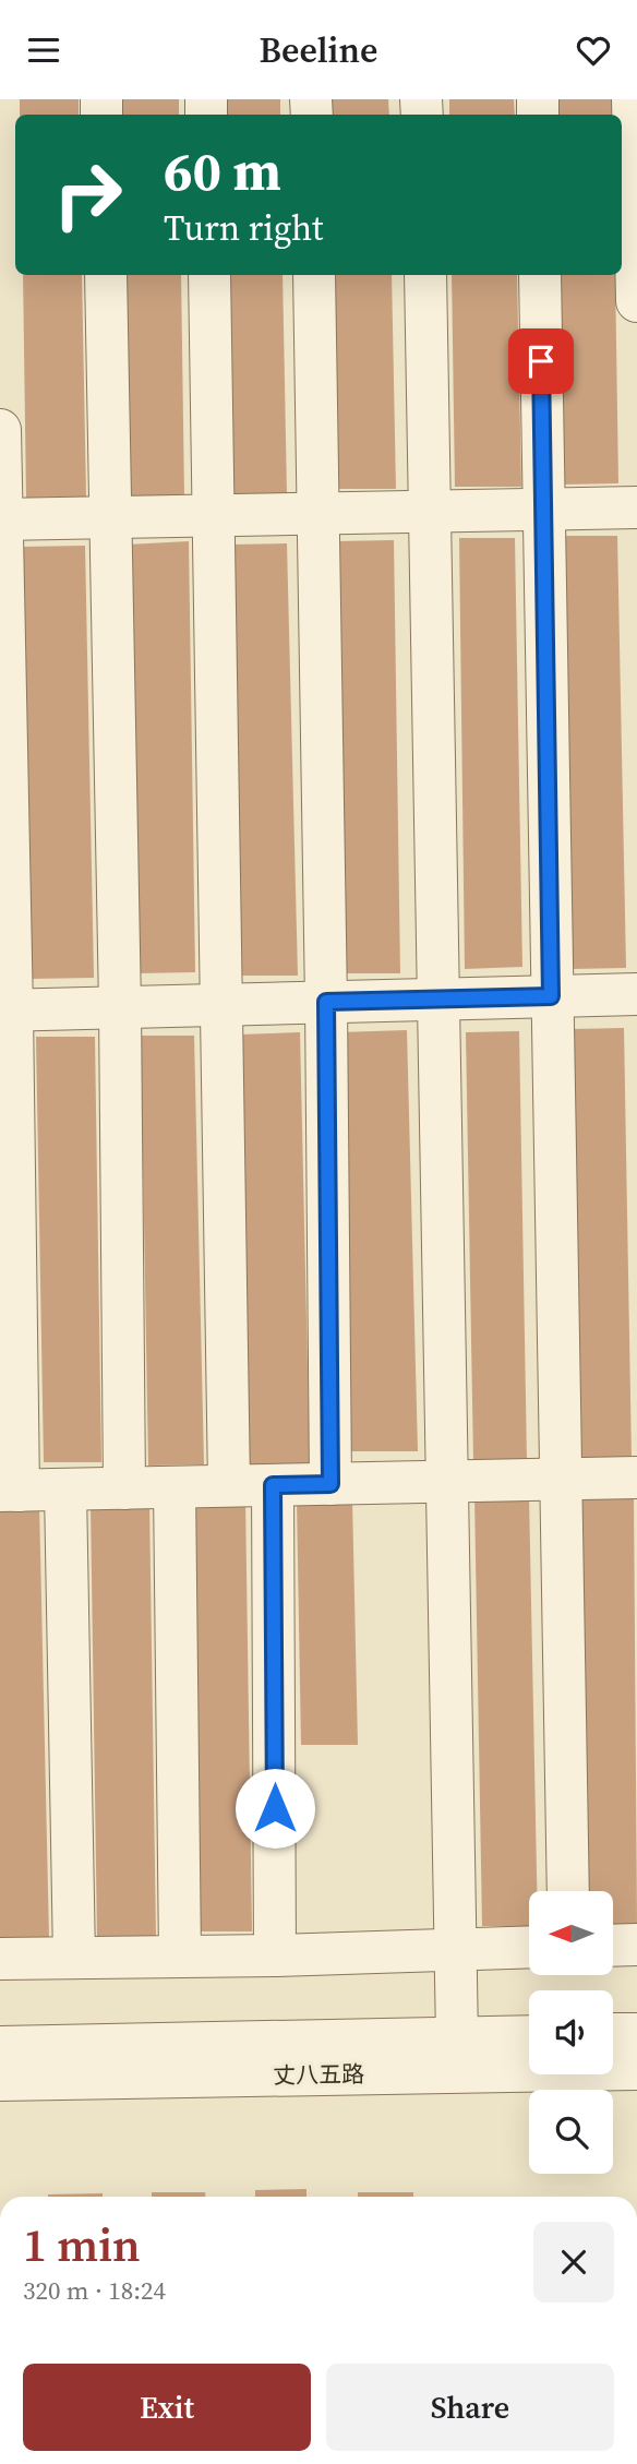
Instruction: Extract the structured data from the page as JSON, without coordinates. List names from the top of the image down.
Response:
{
  "streets": {
    "street": ["丈八五路"]
  },
  "north": "left",
  "page": {
    "header": "Beeline",
    "turn": ["60 m", "Turn right"],
    "heading": ["1 min", "320 m · 18:24"],
    "buttons": ["Exit", "Share"]
  }
}
